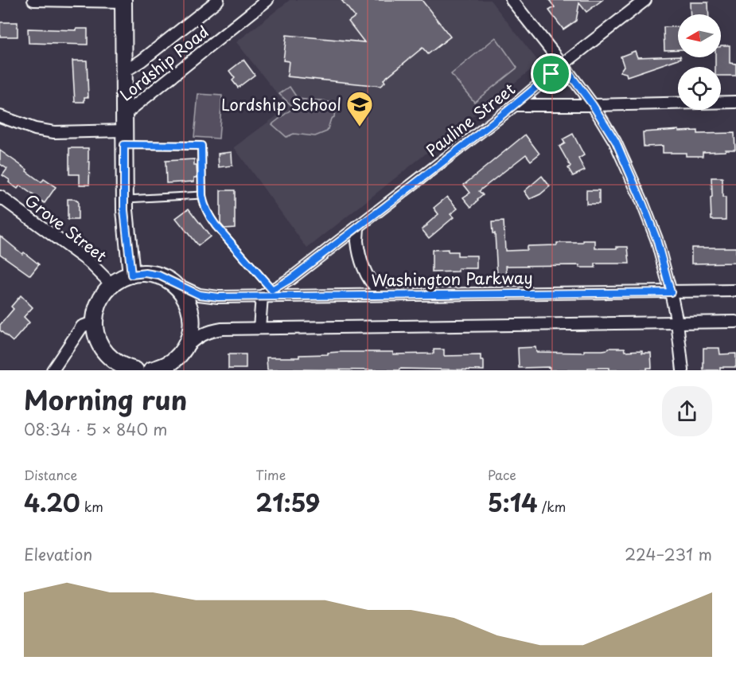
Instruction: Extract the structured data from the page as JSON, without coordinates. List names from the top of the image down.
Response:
{
  "streets": {
    "street": [
      "Lordship Road",
      "Pauline Street",
      "Grove Street",
      "Washington Parkway"
    ]
  },
  "crossings": [
    ["Pauline Street", "Washington Parkway"]
  ],
  "places": {
    "school or university": ["Lordship School"]
  },
  "north": "left",
  "page": {
    "heading": ["Morning run", "08:34 · 5 × 840 m"],
    "stats": [
      ["Distance", "4.20 km"],
      ["Time", "21:59"],
      ["Pace", "5:14 /km"]
    ],
    "chart": ["Elevation", "224–231 m"]
  }
}
